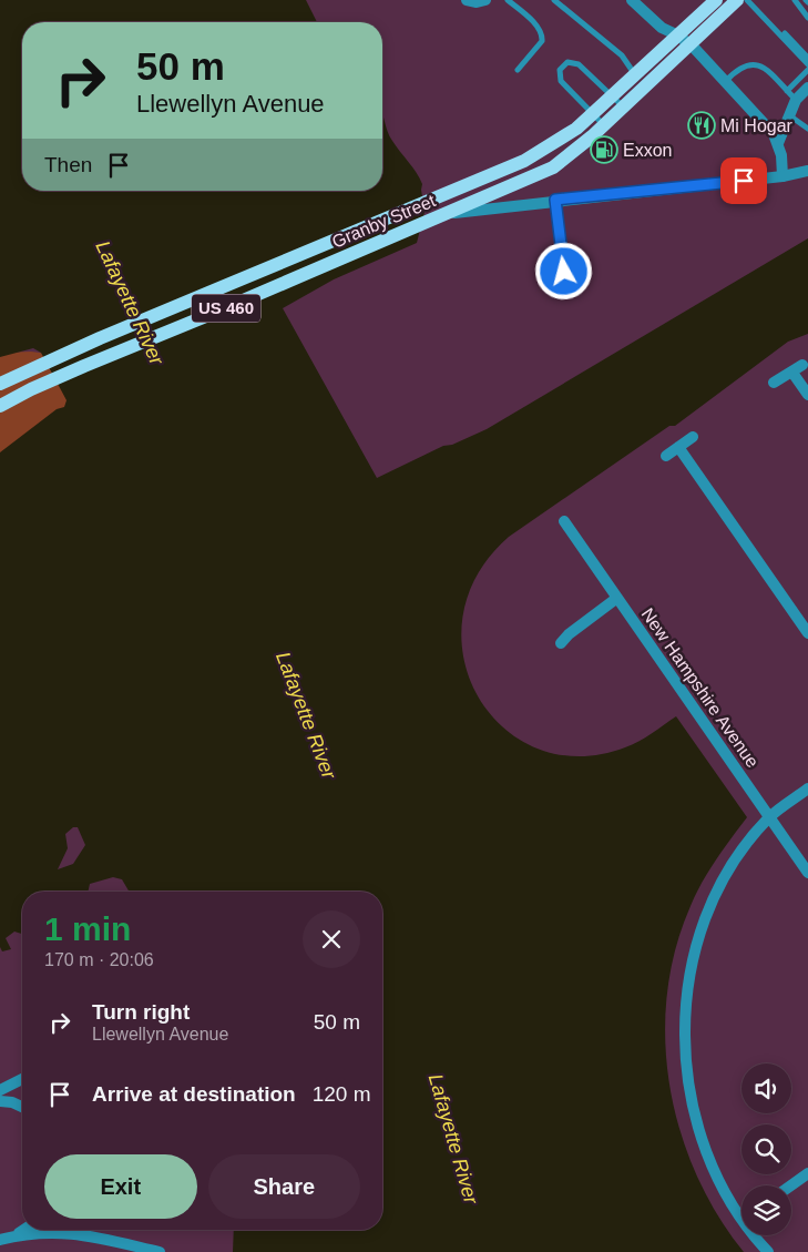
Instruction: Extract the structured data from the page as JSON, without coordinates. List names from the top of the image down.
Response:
{
  "streets": {
    "main road": ["Granby Street", "US 460"],
    "street": ["New Hampshire Avenue"]
  },
  "water": ["Lafayette River"],
  "places": {
    "restaurant": ["Mi Hogar"],
    "fuel station": ["Exxon"]
  },
  "page": {
    "turn": ["50 m", "Llewellyn Avenue"],
    "then": "Then",
    "heading": ["1 min", "170 m · 20:06"],
    "list": [
      {
        "name": "Turn right",
        "note": "Llewellyn Avenue",
        "value": "50 m"
      },
      {
        "name": "Arrive at destination",
        "value": "120 m"
      }
    ],
    "buttons": ["Exit", "Share"]
  }
}
